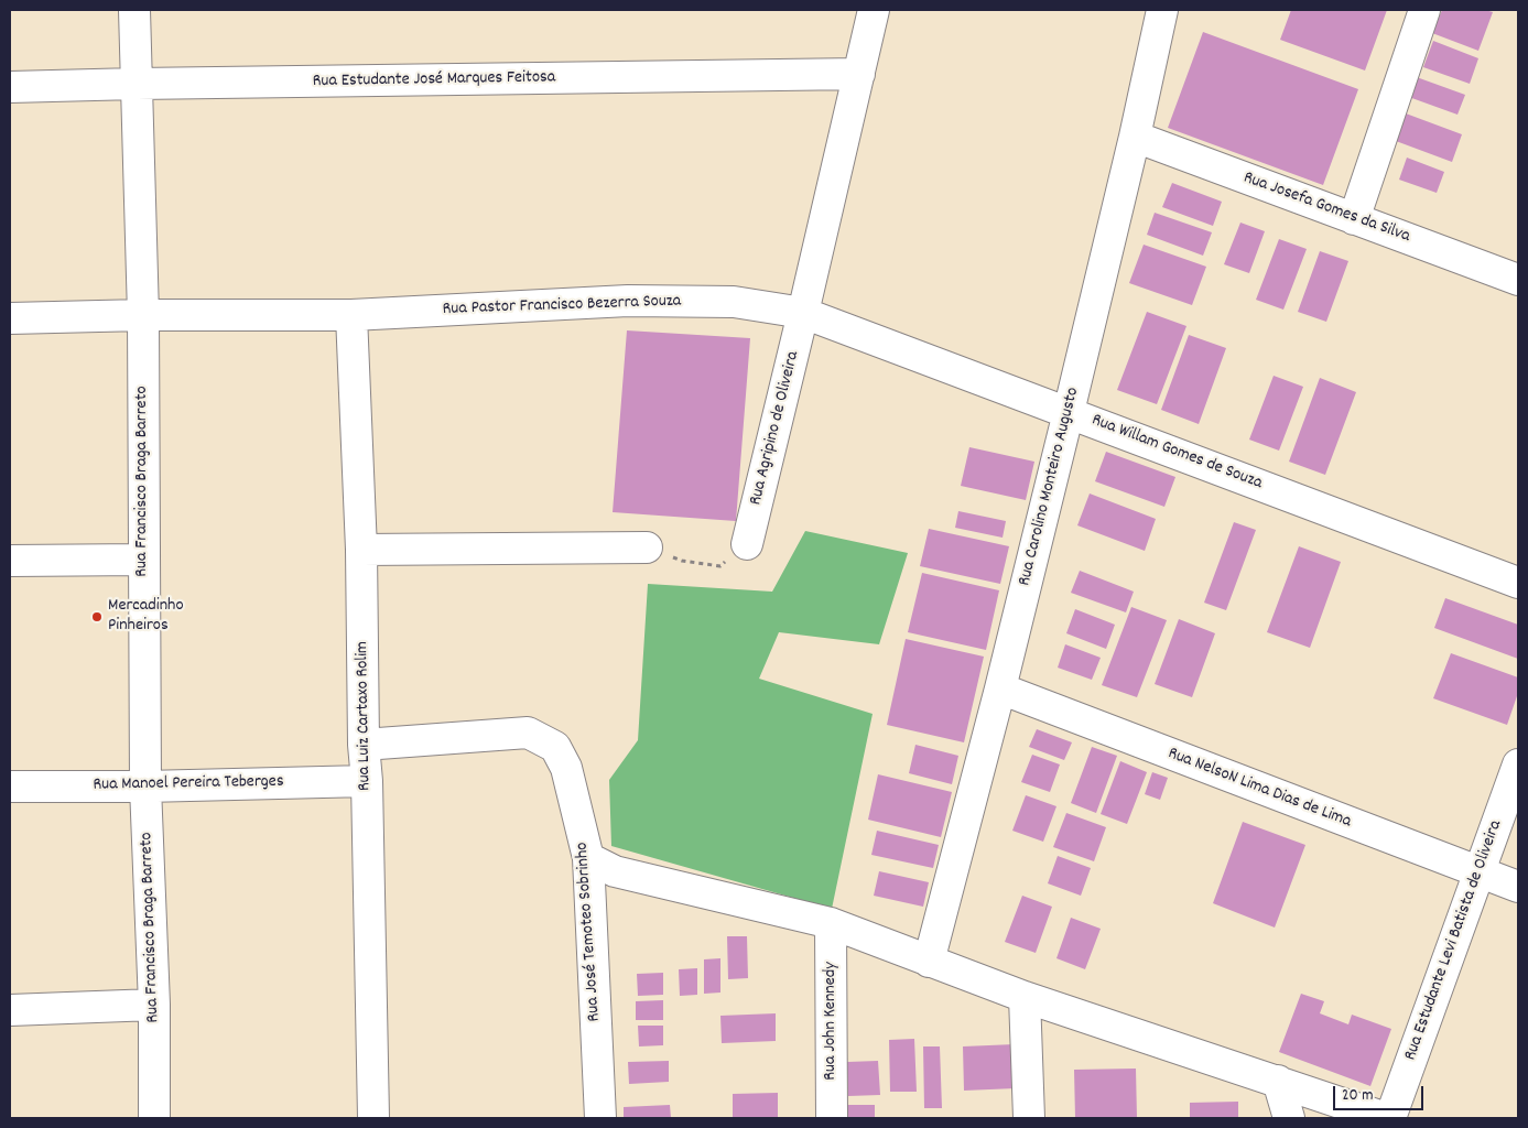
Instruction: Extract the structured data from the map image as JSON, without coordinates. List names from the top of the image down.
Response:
{
  "streets": {
    "street": [
      "Rua Estudante José Marques Feitosa",
      "Rua Josefa Gomes da Silva",
      "Rua Pastor Francisco Bezerra Souza",
      "Rua Agripino de Oliveira",
      "Rua Willam Gomes de Souza",
      "Rua Francisco Braga Barreto",
      "Rua Carolino Monteiro Augusto",
      "Rua Luiz Cartaxo Rolim",
      "Rua Manoel Pereira Teberges",
      "Rua NelsoN Lima Dias de Lima",
      "Rua José Temoteo Sobrinho",
      "Rua Estudante Levi Batista de Oliveira",
      "Rua John Kennedy"
    ]
  },
  "crossings": [
    ["Rua Estudante José Marques Feitosa", "Rua Francisco Braga Barreto"],
    ["Rua Josefa Gomes da Silva", "Rua Carolino Monteiro Augusto"],
    ["Rua Pastor Francisco Bezerra Souza", "Rua Agripino de Oliveira"],
    ["Rua Pastor Francisco Bezerra Souza", "Rua Willam Gomes de Souza"],
    ["Rua Pastor Francisco Bezerra Souza", "Rua Francisco Braga Barreto"],
    ["Rua Pastor Francisco Bezerra Souza", "Rua Luiz Cartaxo Rolim"],
    ["Rua Agripino de Oliveira", "Rua Willam Gomes de Souza"],
    ["Rua Willam Gomes de Souza", "Rua Carolino Monteiro Augusto"],
    ["Rua Francisco Braga Barreto", "Rua Manoel Pereira Teberges"],
    ["Rua Carolino Monteiro Augusto", "Rua NelsoN Lima Dias de Lima"],
    ["Rua Luiz Cartaxo Rolim", "Rua Manoel Pereira Teberges"],
    ["Rua Luiz Cartaxo Rolim", "Rua José Temoteo Sobrinho"],
    ["Rua NelsoN Lima Dias de Lima", "Rua Estudante Levi Batista de Oliveira"]
  ],
  "places": ["Mercadinho Pinheiros"],
  "scale_bar": "20 m"
}
